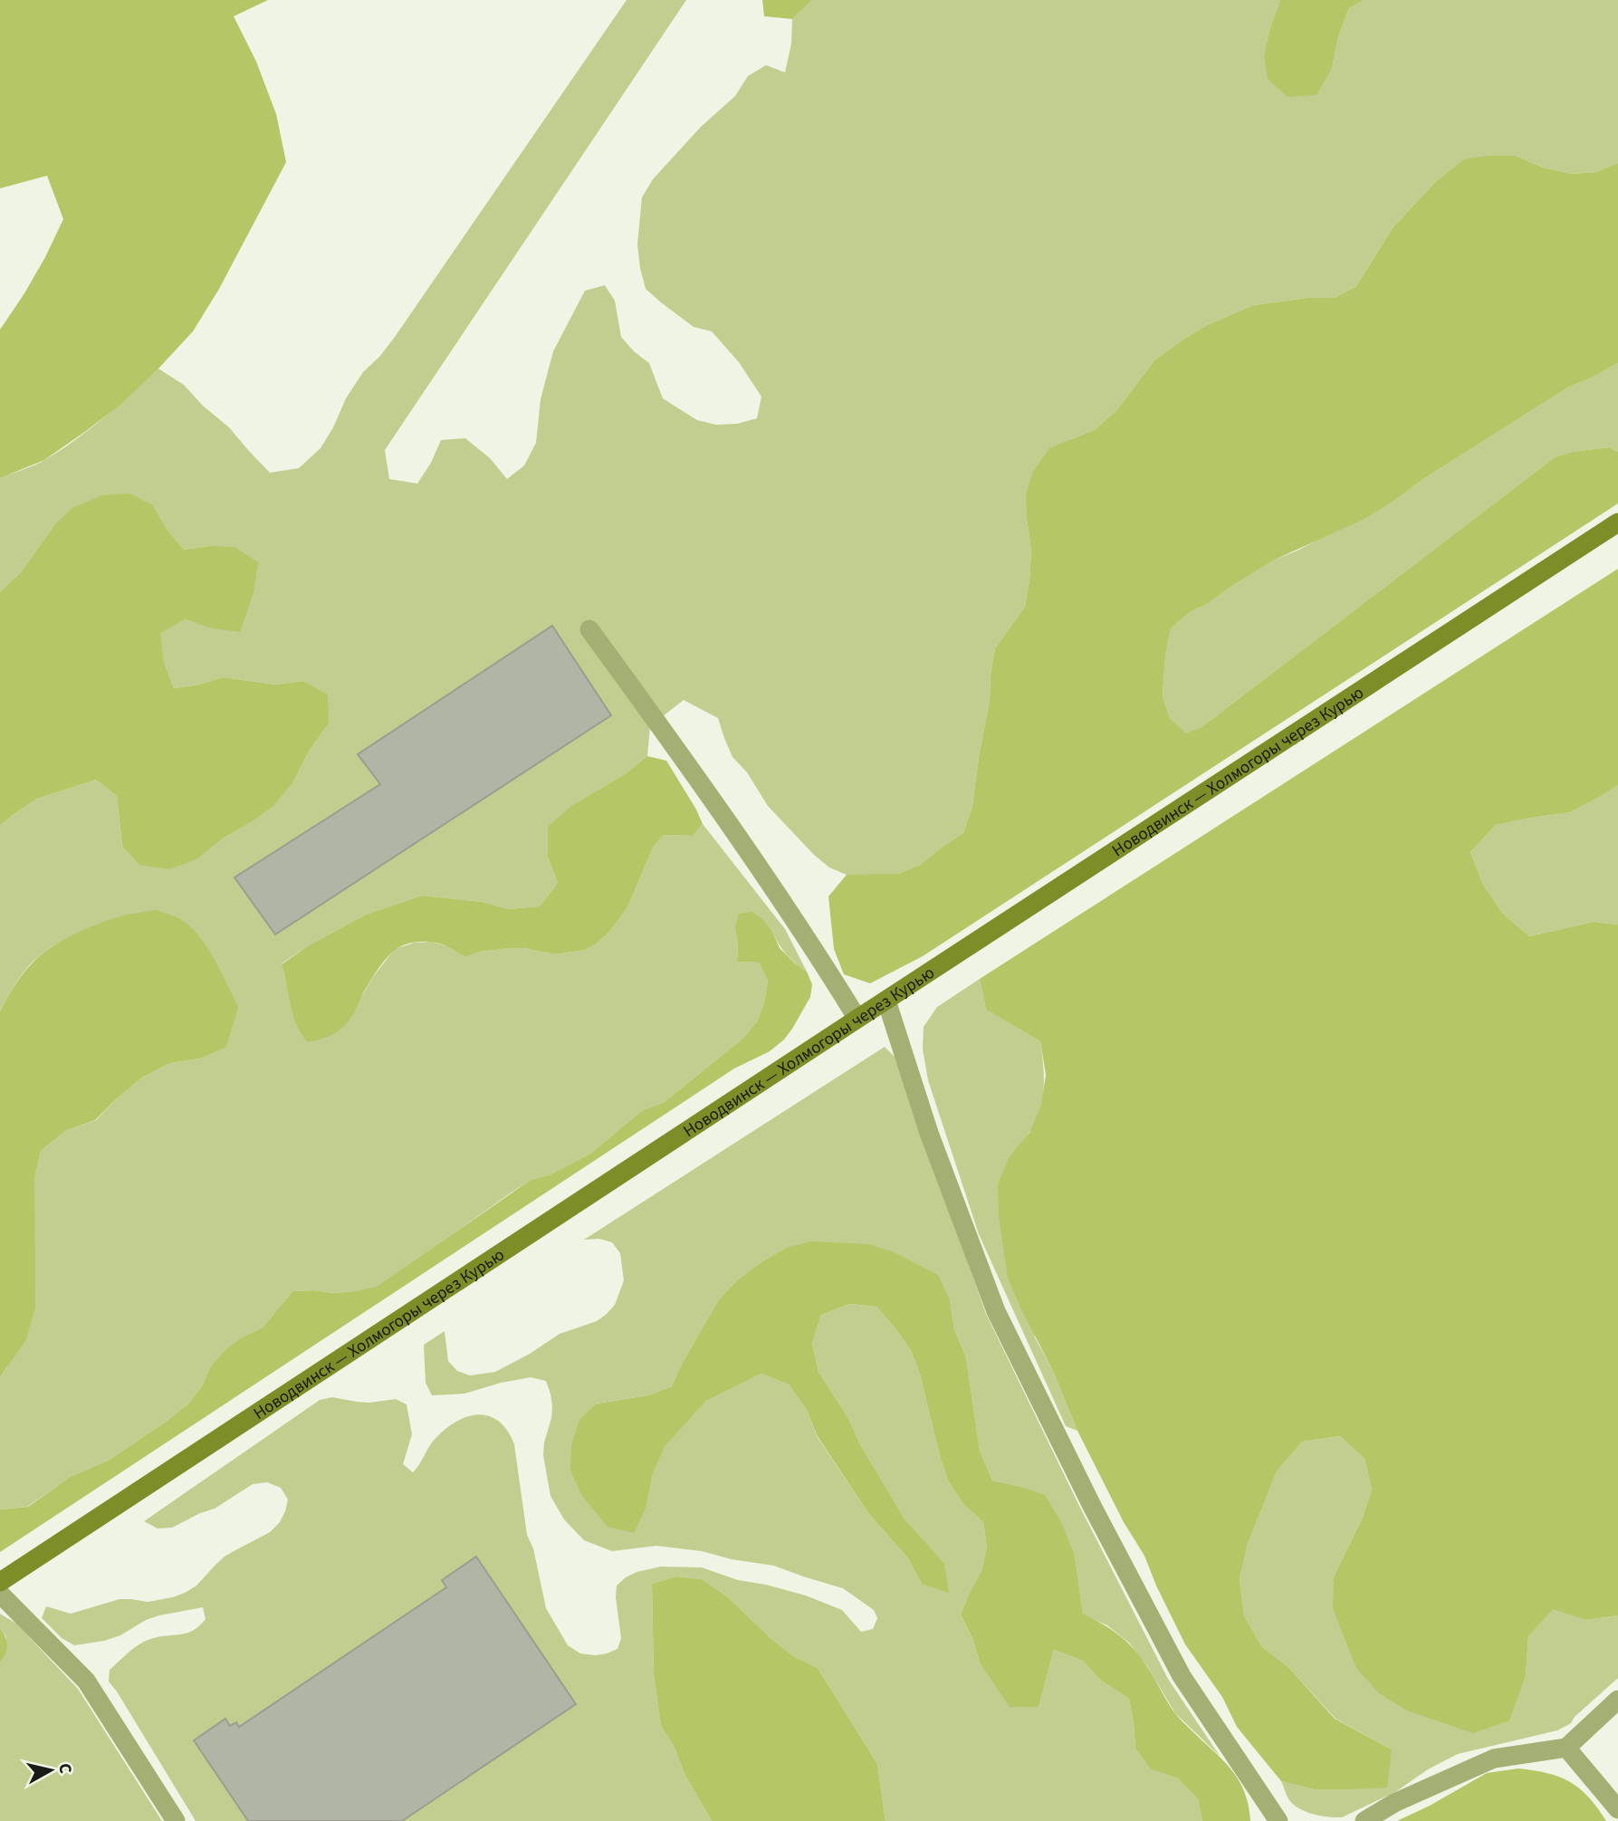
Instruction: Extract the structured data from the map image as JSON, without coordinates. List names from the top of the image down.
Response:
{
  "streets": {
    "main road": ["Новодвинск — Холмогоры через Курью"]
  },
  "north": "right"
}
